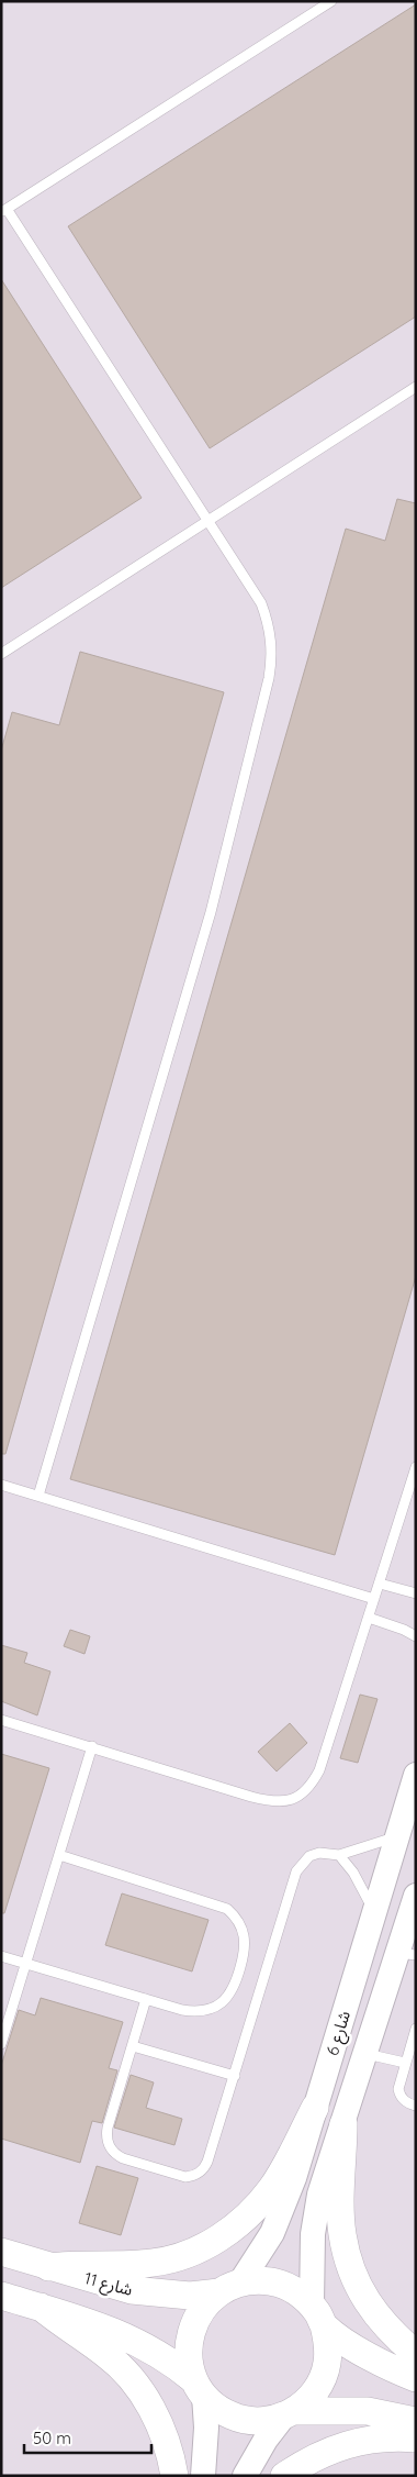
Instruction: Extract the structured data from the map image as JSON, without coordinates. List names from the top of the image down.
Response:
{
  "streets": {
    "main road": ["شارع 11"],
    "street": ["شارع 6"]
  },
  "crossings": [
    ["شارع 6", "شارع 11"]
  ],
  "scale_bar": "50 m"
}
